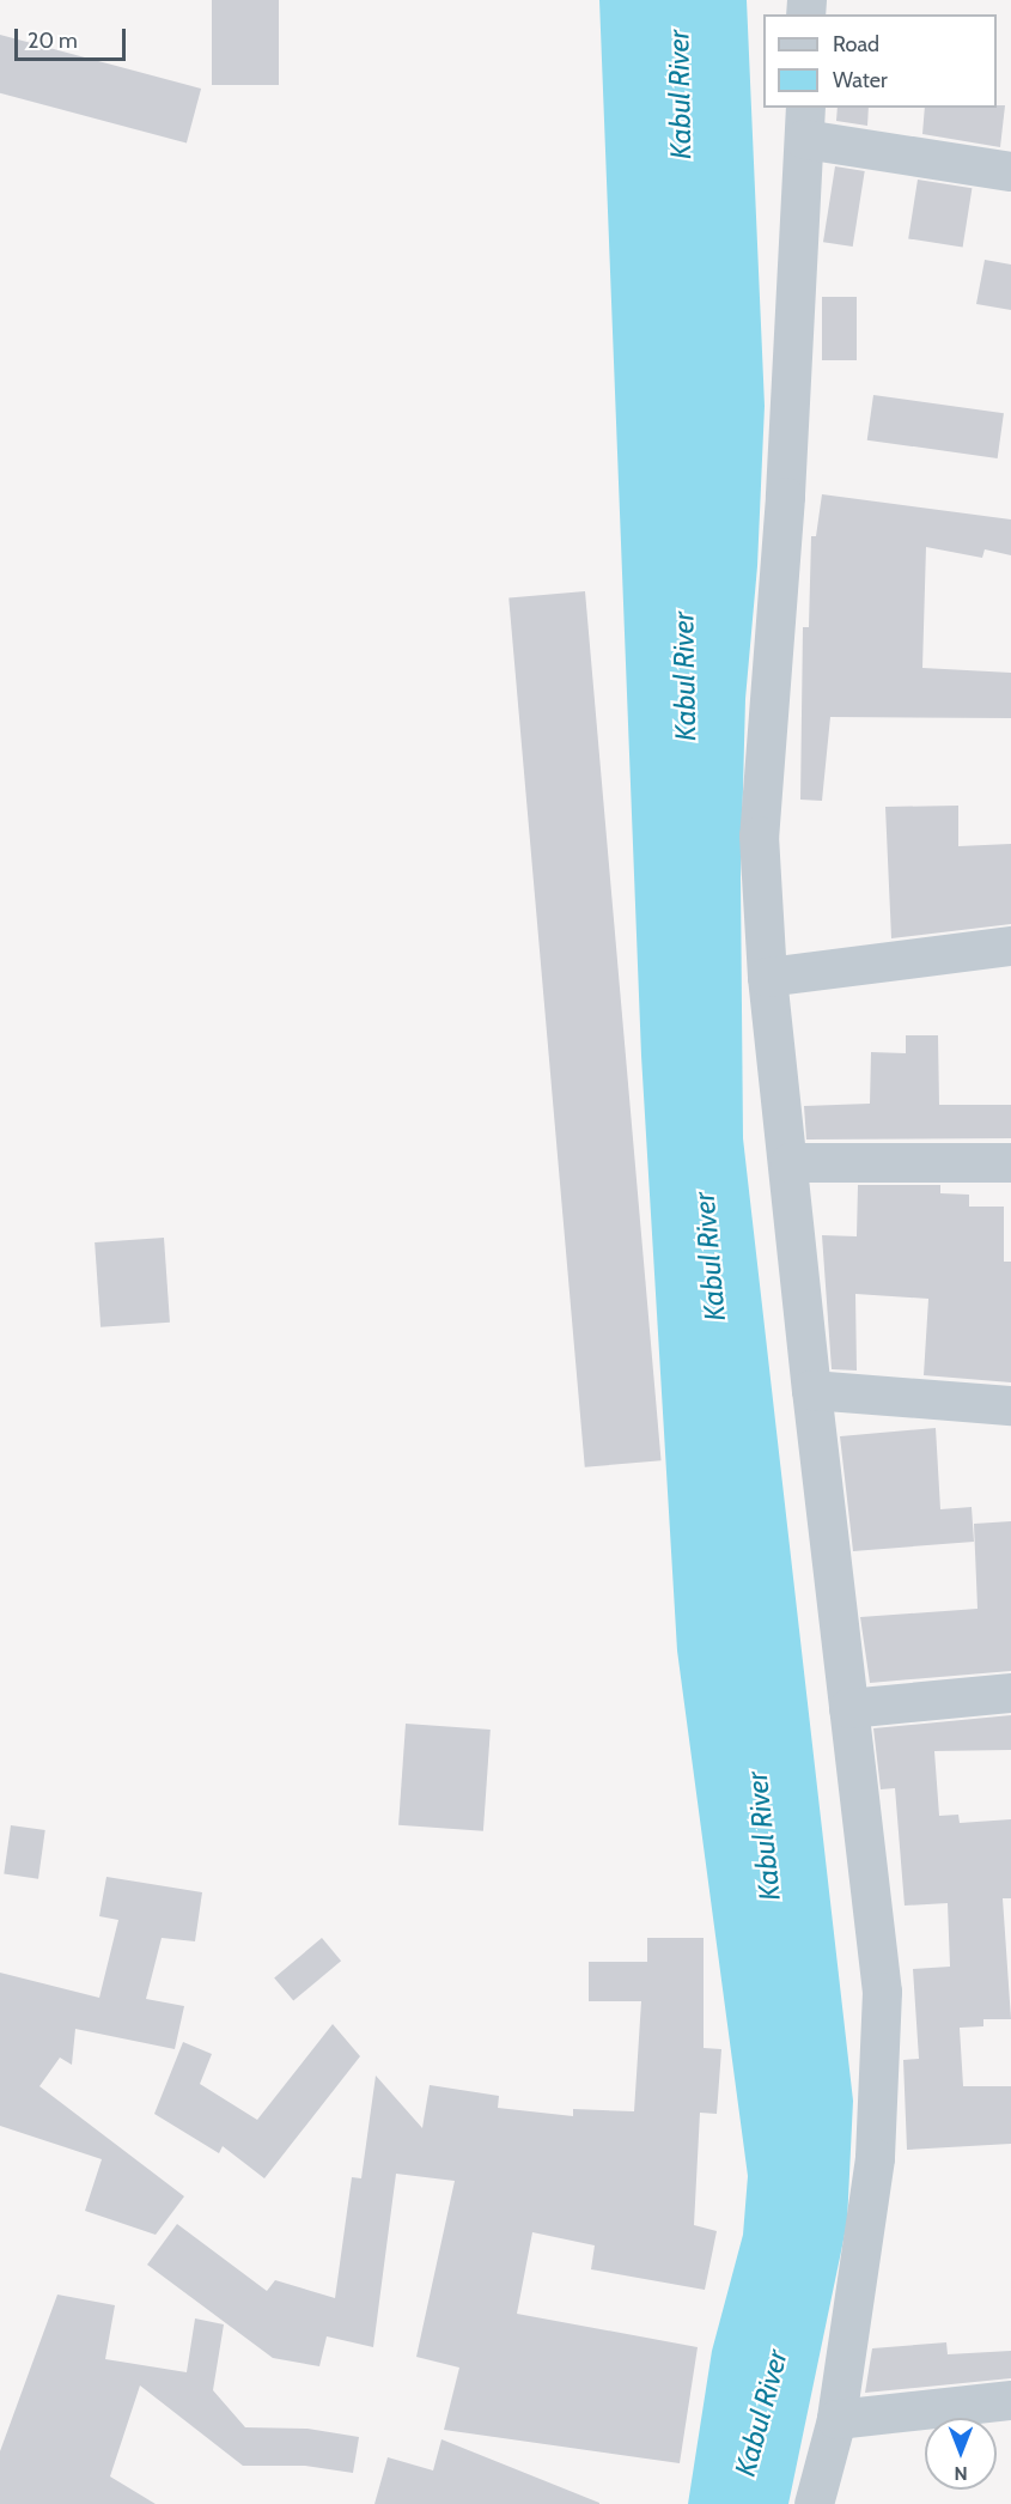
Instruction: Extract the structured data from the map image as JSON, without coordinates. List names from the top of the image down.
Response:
{
  "water": ["Kabul River"],
  "legend": ["Road", "Water"],
  "scale_bar": "20 m",
  "north": "bottom"
}
